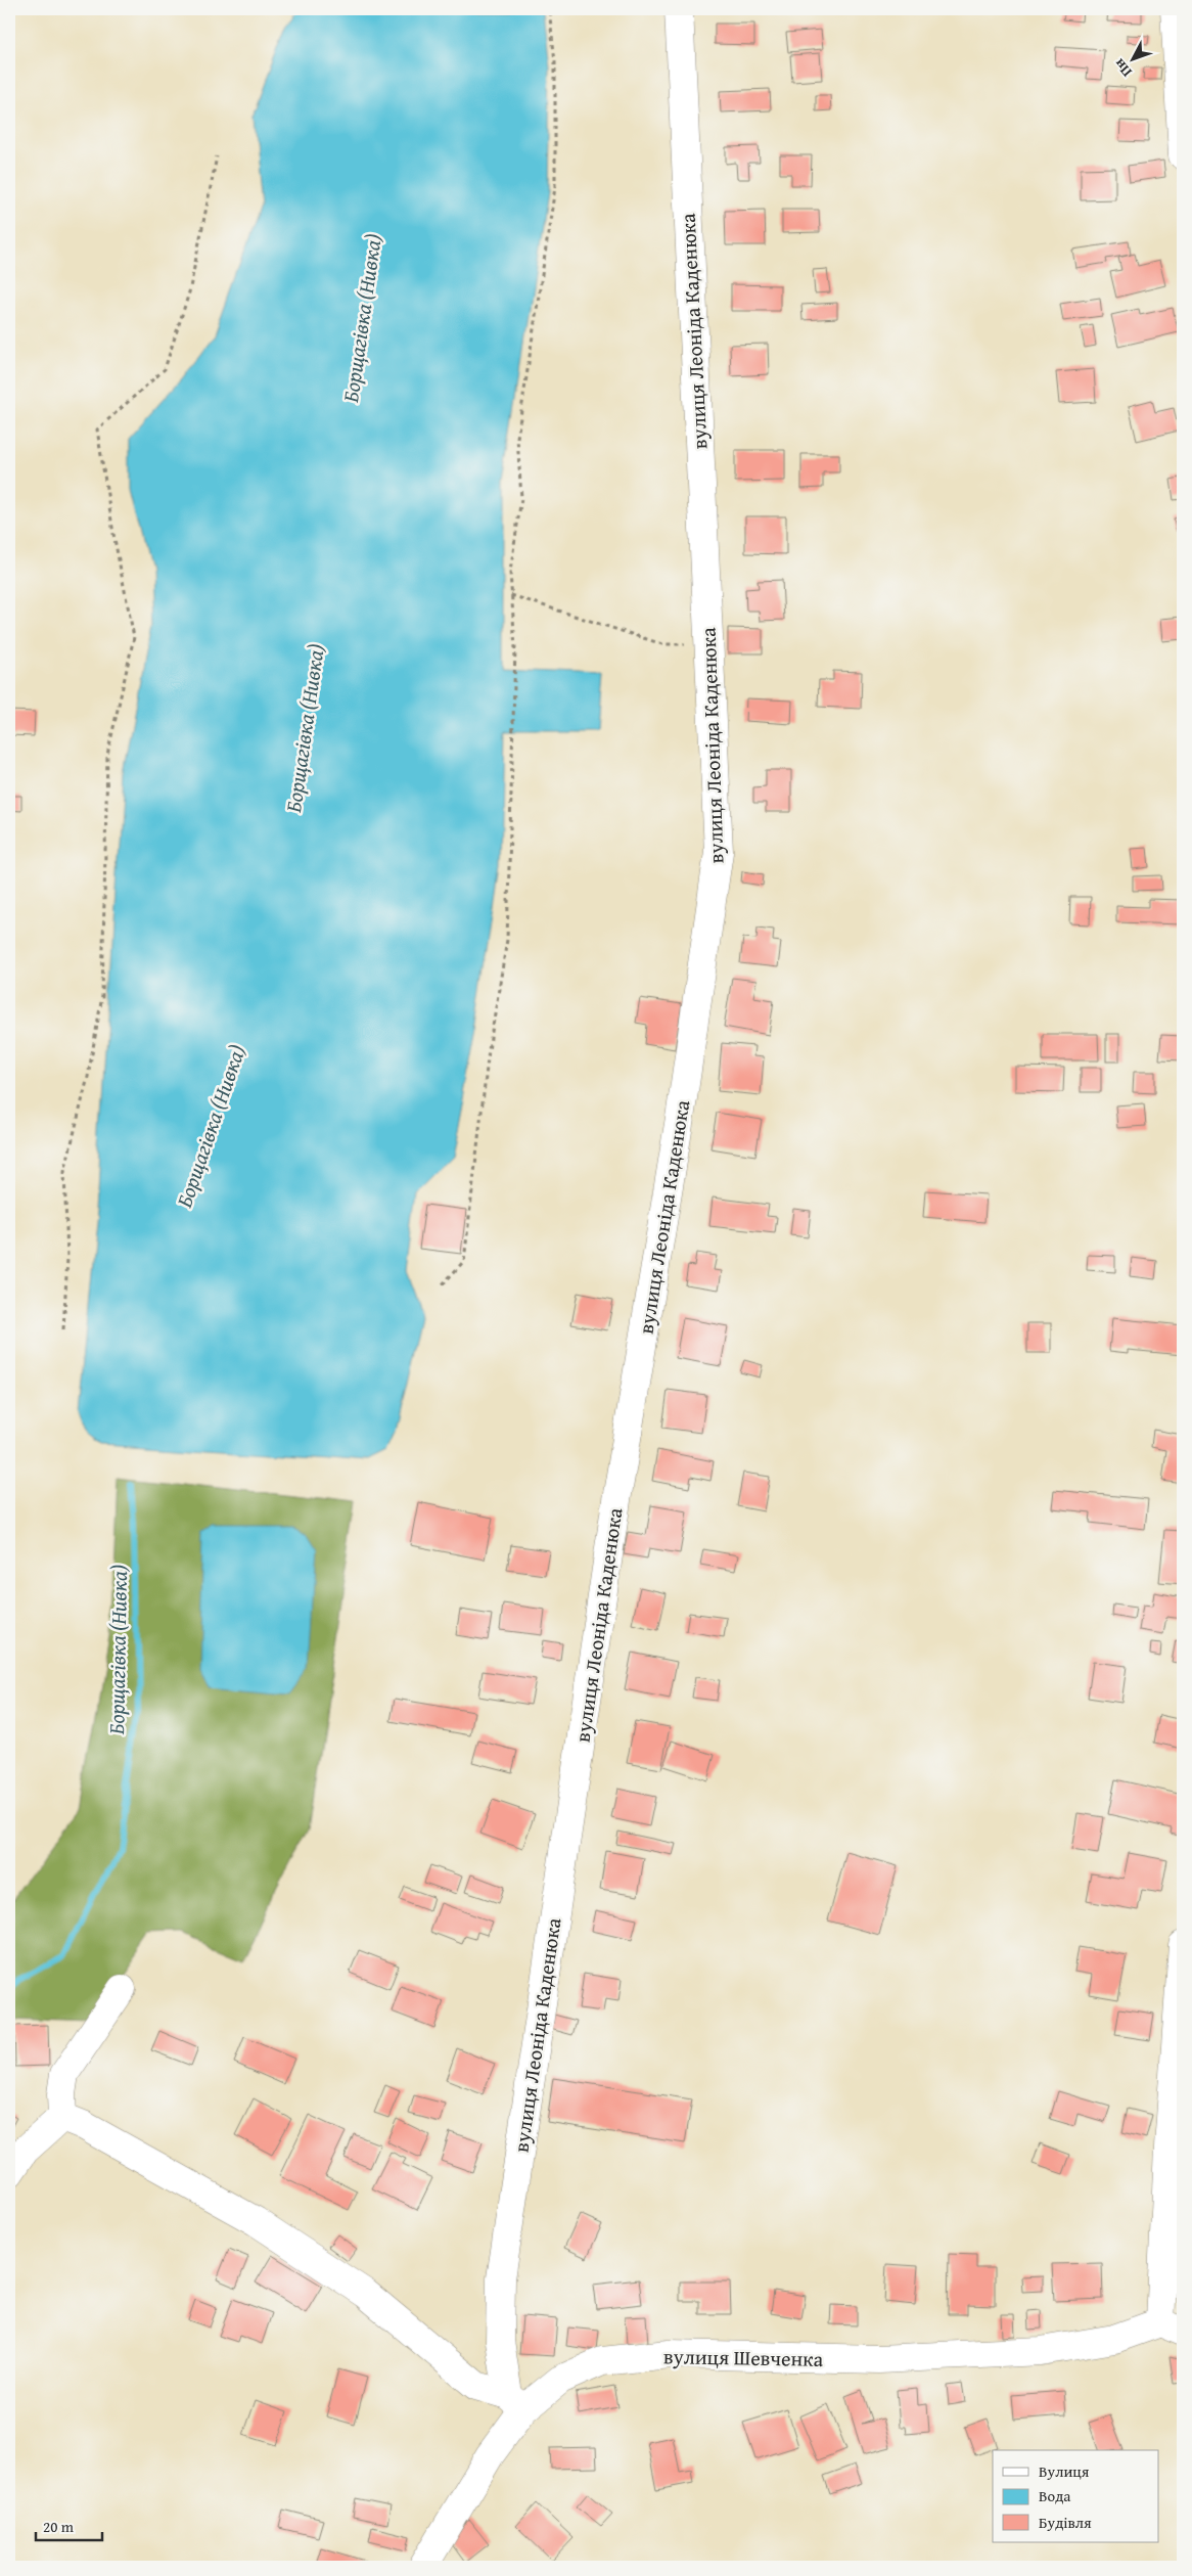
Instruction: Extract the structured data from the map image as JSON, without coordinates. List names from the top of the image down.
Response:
{
  "streets": {
    "street": ["вулиця Леоніда Каденюка", "вулиця Шевченка"]
  },
  "crossings": [
    ["вулиця Леоніда Каденюка", "вулиця Шевченка"]
  ],
  "water": ["Борщагівка (Нивка)"],
  "legend": ["Вулиця", "Вода", "Будівля"],
  "scale_bar": "20 m",
  "north": "bottom left"
}
